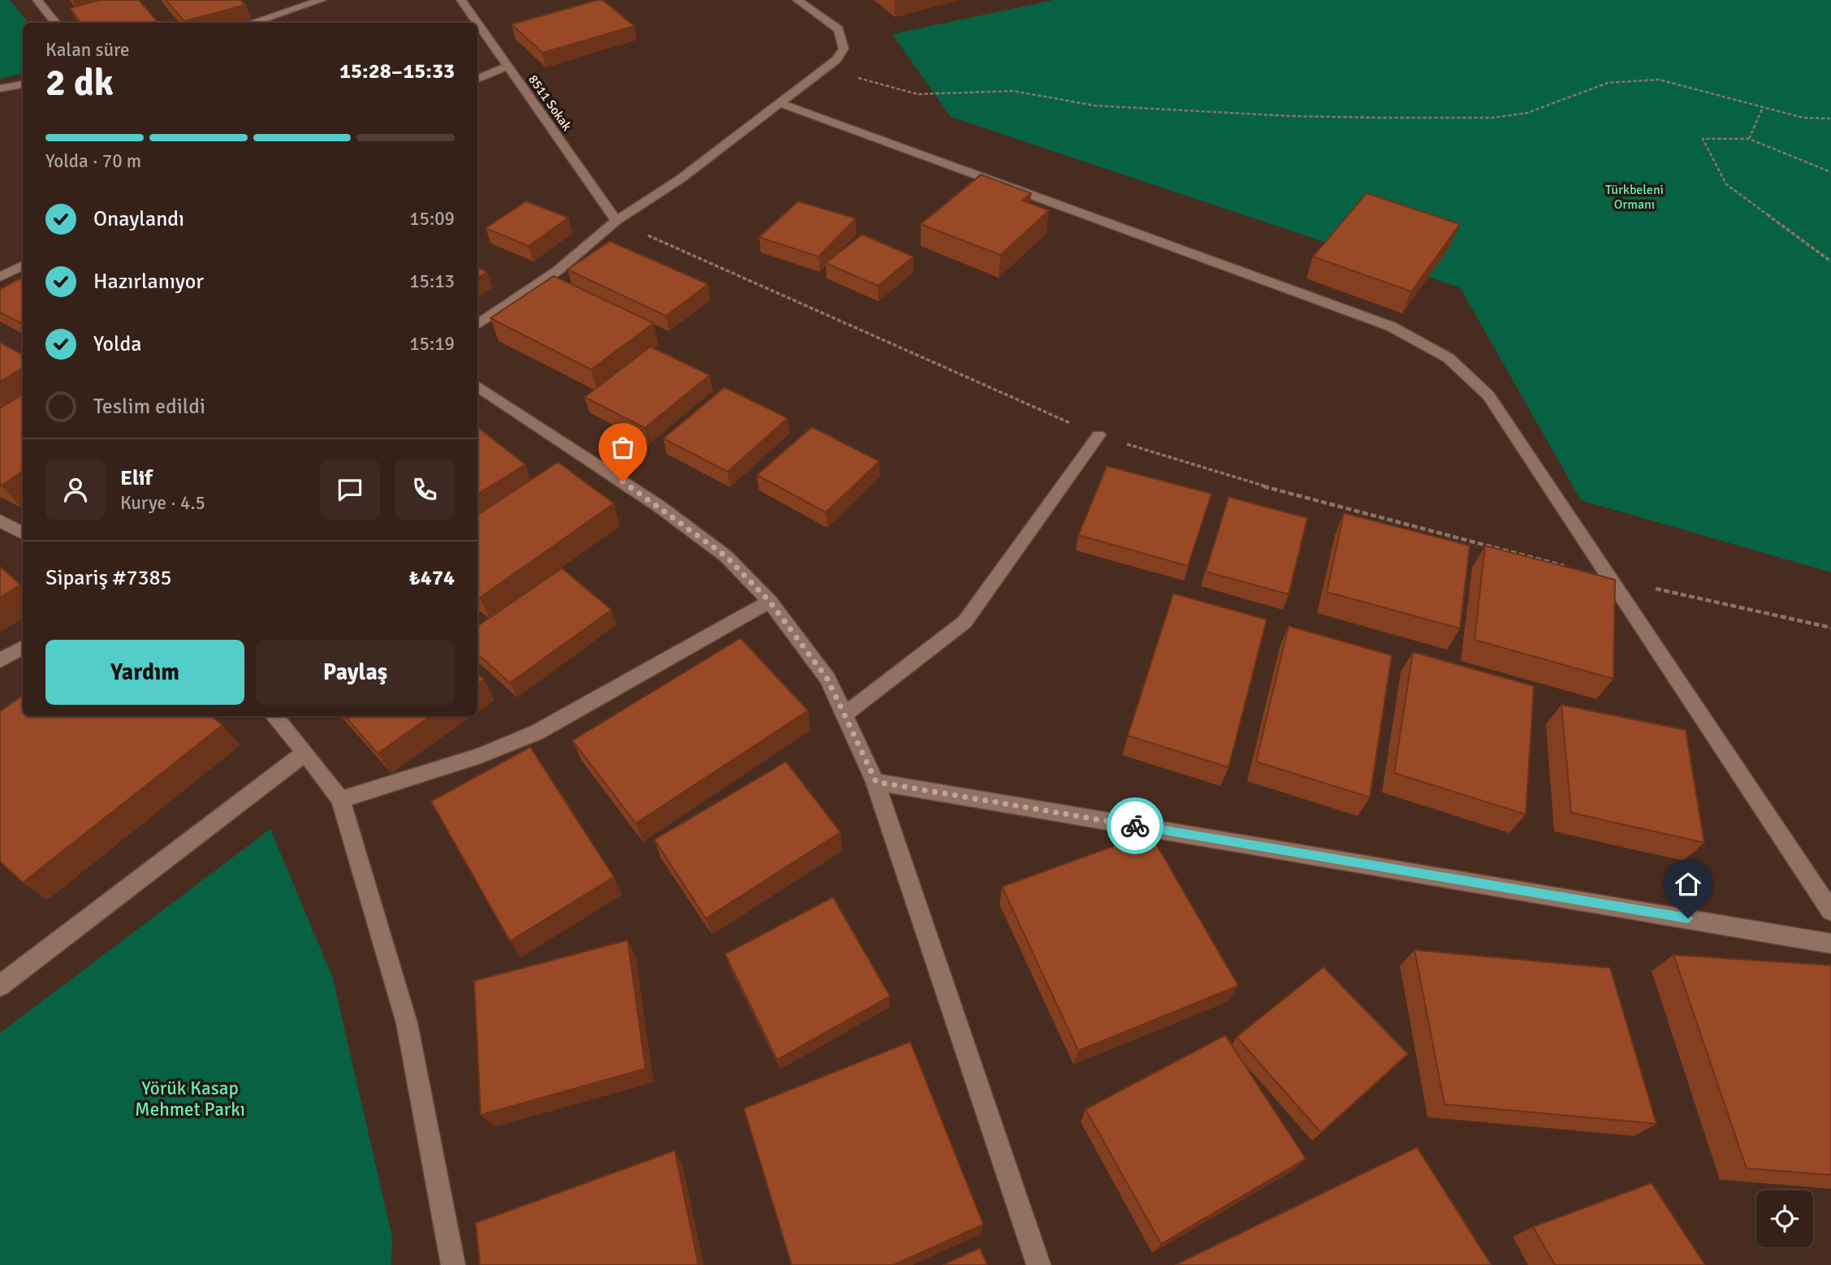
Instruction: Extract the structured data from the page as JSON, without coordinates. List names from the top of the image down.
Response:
{
  "streets": {
    "street": ["8511 Sokak"]
  },
  "parks": ["Türkbeleni Ormanı", "Yörük Kasap Mehmet Parkı"],
  "page": {
    "heading": ["2 dk", "Kalan süre", "15:28–15:33"],
    "panel": [
      "Elif",
      "Kurye · 4.5",
      "Sipariş #7385",
      "₺474"
    ],
    "bar": "Yolda · 70 m",
    "list": [
      ["Onaylandı", "15:09"],
      ["Hazırlanıyor", "15:13"],
      ["Yolda", "15:19"],
      "Teslim edildi"
    ],
    "buttons": ["Yardım", "Paylaş"]
  }
}
